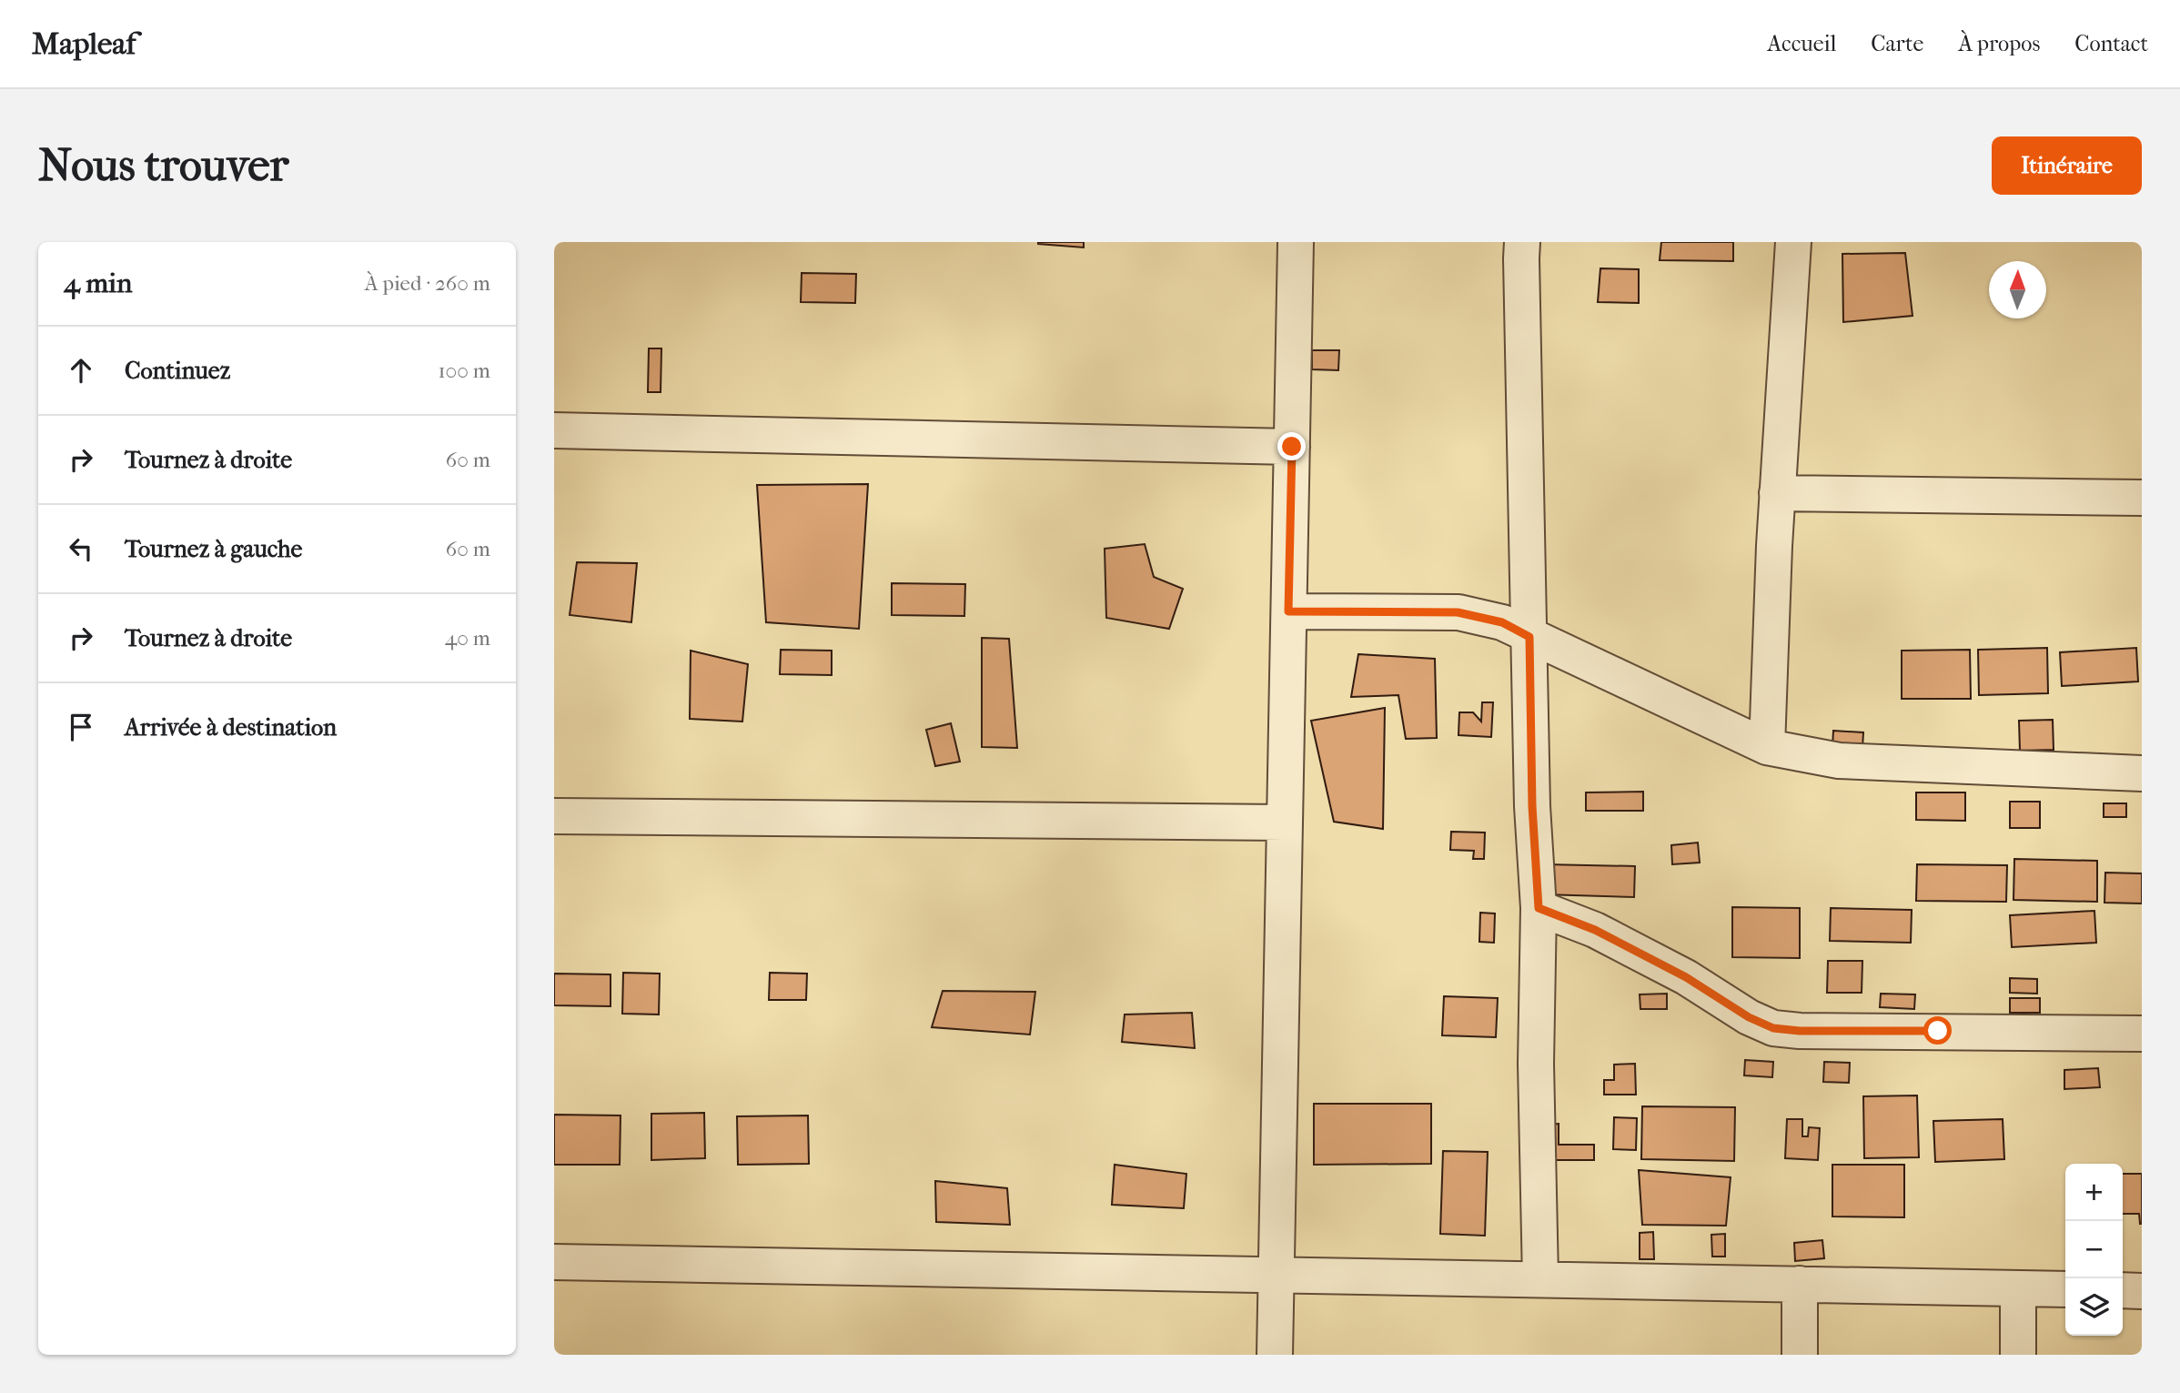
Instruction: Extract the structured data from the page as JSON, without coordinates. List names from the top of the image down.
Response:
{
  "north": "top",
  "page": {
    "header": "Mapleaf",
    "nav": [
      "Accueil",
      "Carte",
      "À propos",
      "Contact"
    ],
    "buttons": "Itinéraire",
    "title": "Nous trouver",
    "heading": ["4 min", "À pied · 260 m"],
    "list": [
      ["Continuez", "100 m"],
      ["Tournez à droite", "60 m"],
      ["Tournez à gauche", "60 m"],
      ["Tournez à droite", "40 m"],
      "Arrivée à destination"
    ],
    "map_buttons": ["+", "−"]
  }
}
